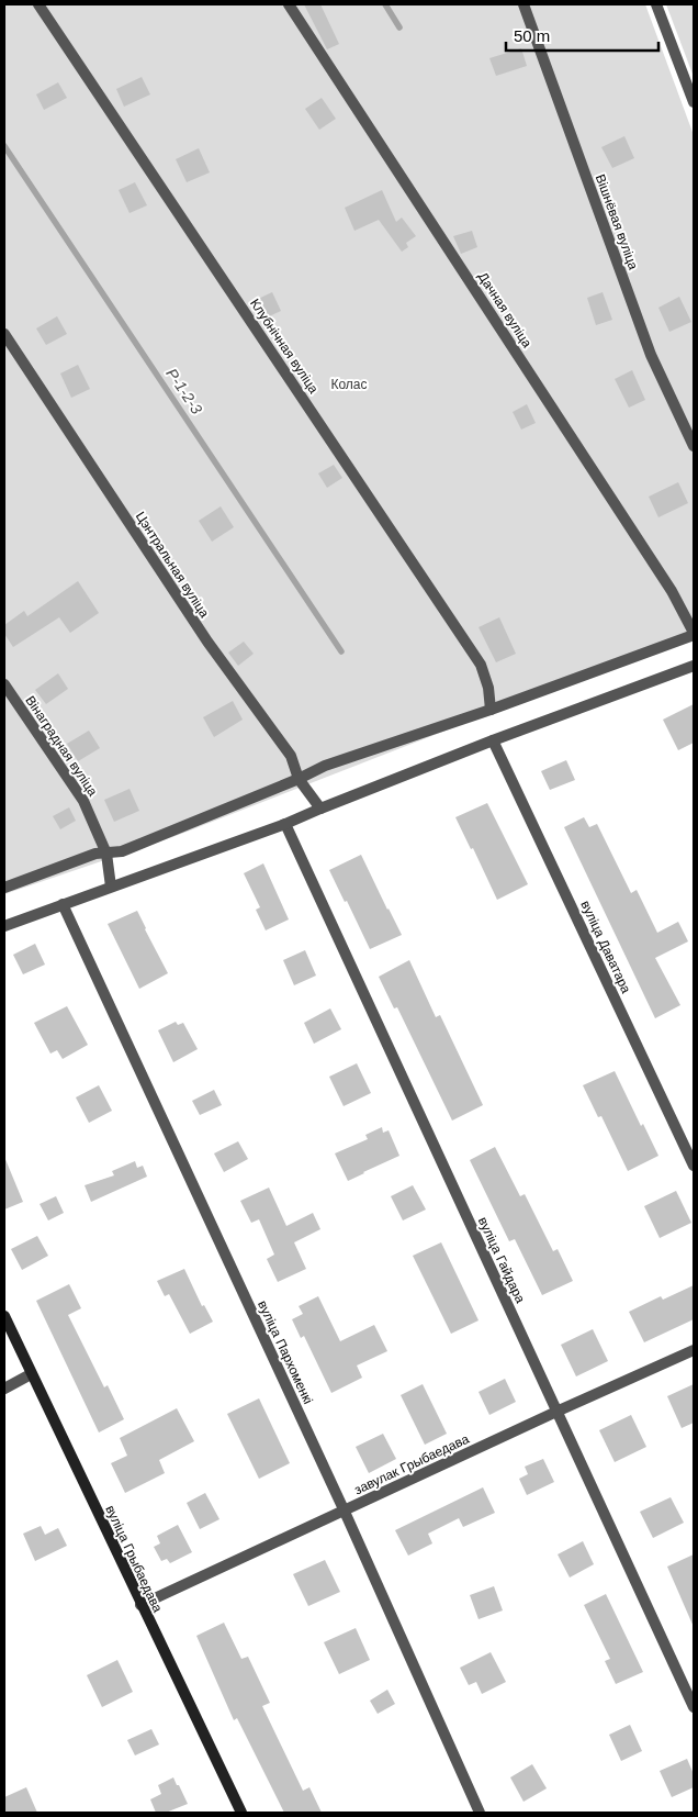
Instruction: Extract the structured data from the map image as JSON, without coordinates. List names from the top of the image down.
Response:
{
  "streets": {
    "street": [
      "Вішнёвая вуліца",
      "Дачная вуліца",
      "Клубнічная вуліца",
      "Цэнтральная вуліца",
      "Вінаградная вуліца",
      "вуліца Даватара",
      "вуліца Гайдара",
      "вуліца Пархоменкі",
      "завулак Грыбаедава",
      "вуліца Грыбаедава"
    ]
  },
  "crossings": [
    ["вуліца Гайдара", "завулак Грыбаедава"],
    ["вуліца Пархоменкі", "завулак Грыбаедава"],
    ["завулак Грыбаедава", "вуліца Грыбаедава"]
  ],
  "water": ["P-1-2-3"],
  "parks": ["Колас"],
  "scale_bar": "50 m"
}
